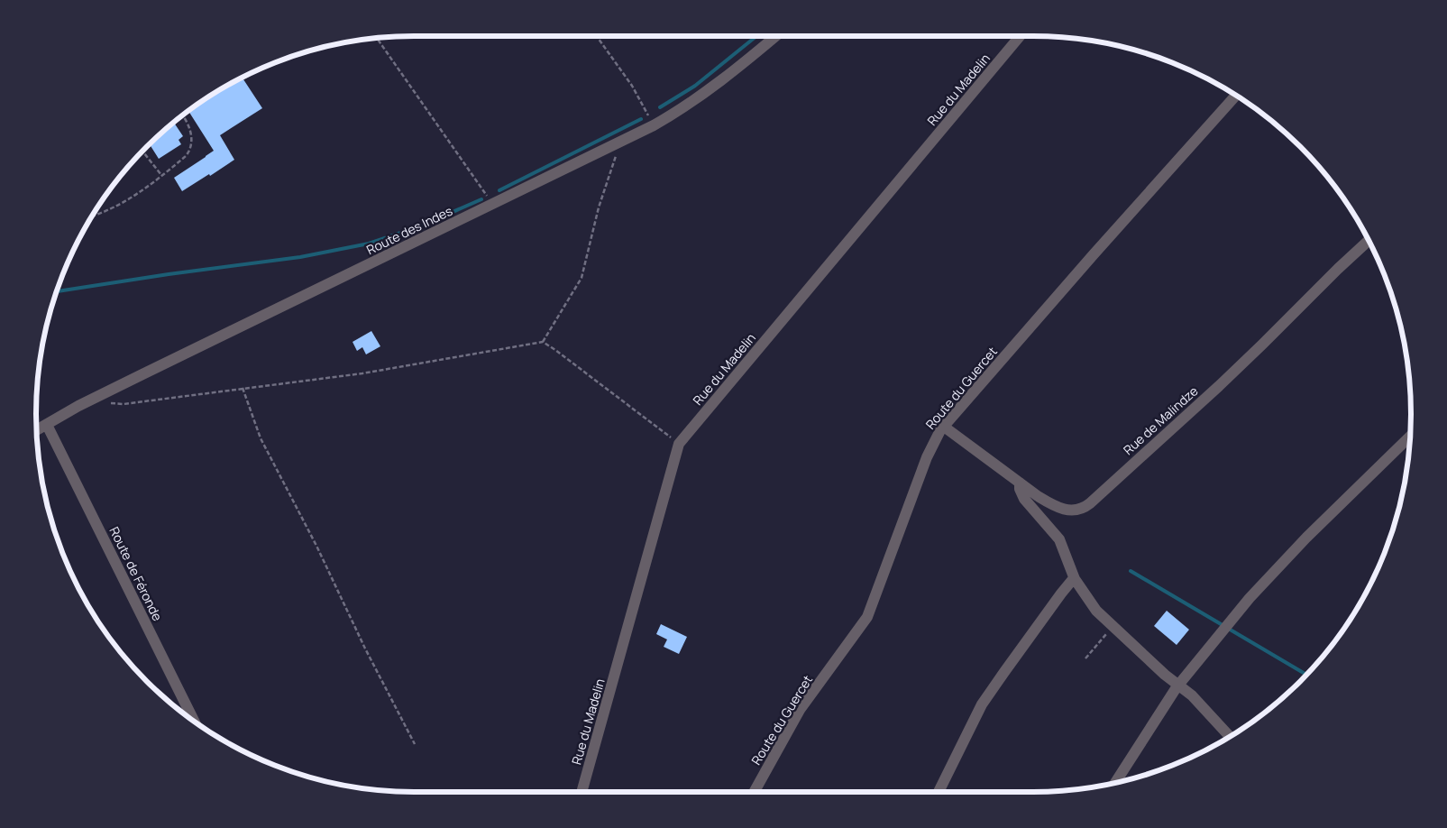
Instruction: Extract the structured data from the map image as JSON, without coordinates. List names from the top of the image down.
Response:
{
  "streets": {
    "street": [
      "Rue du Madelin",
      "Route des Indes",
      "Route du Guercet",
      "Rue de Malindze",
      "Route de Féronde"
    ]
  },
  "crossings": [
    ["Route des Indes", "Route de Féronde"],
    ["Route du Guercet", "Rue de Malindze"]
  ]
}
